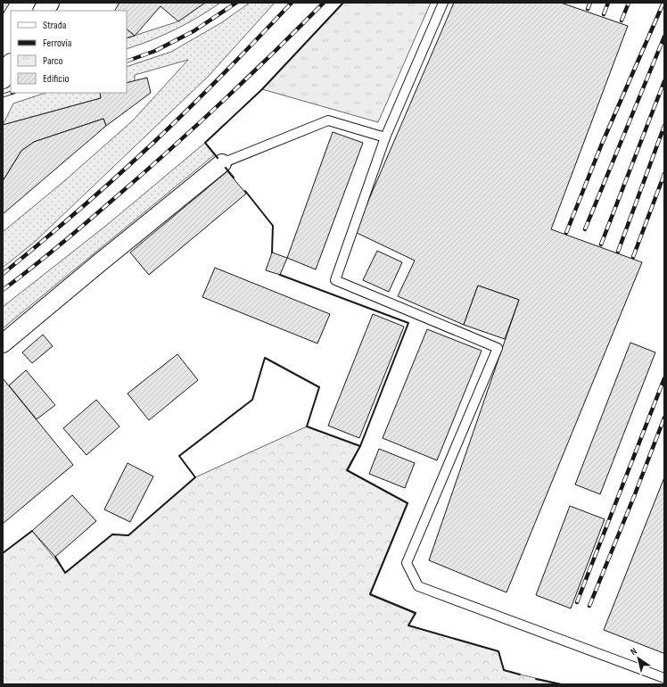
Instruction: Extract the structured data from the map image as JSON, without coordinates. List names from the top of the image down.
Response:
{
  "legend": [
    "Strada",
    "Ferrovia",
    "Parco",
    "Edificio"
  ],
  "north": "top left"
}
